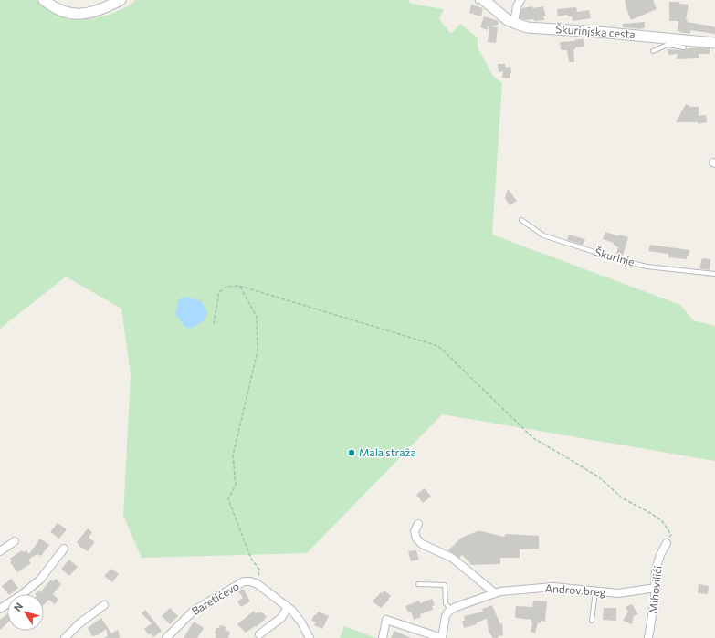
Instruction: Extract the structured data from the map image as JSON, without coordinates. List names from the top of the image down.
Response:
{
  "streets": {
    "street": [
      "Škurinjska cesta",
      "Mihovilići",
      "Androv breg",
      "Baretićevo"
    ],
    "lane": ["Škurinje"]
  },
  "crossings": [
    ["Mihovilići", "Androv breg"]
  ],
  "places": ["Mala straža"],
  "north": "top left"
}
